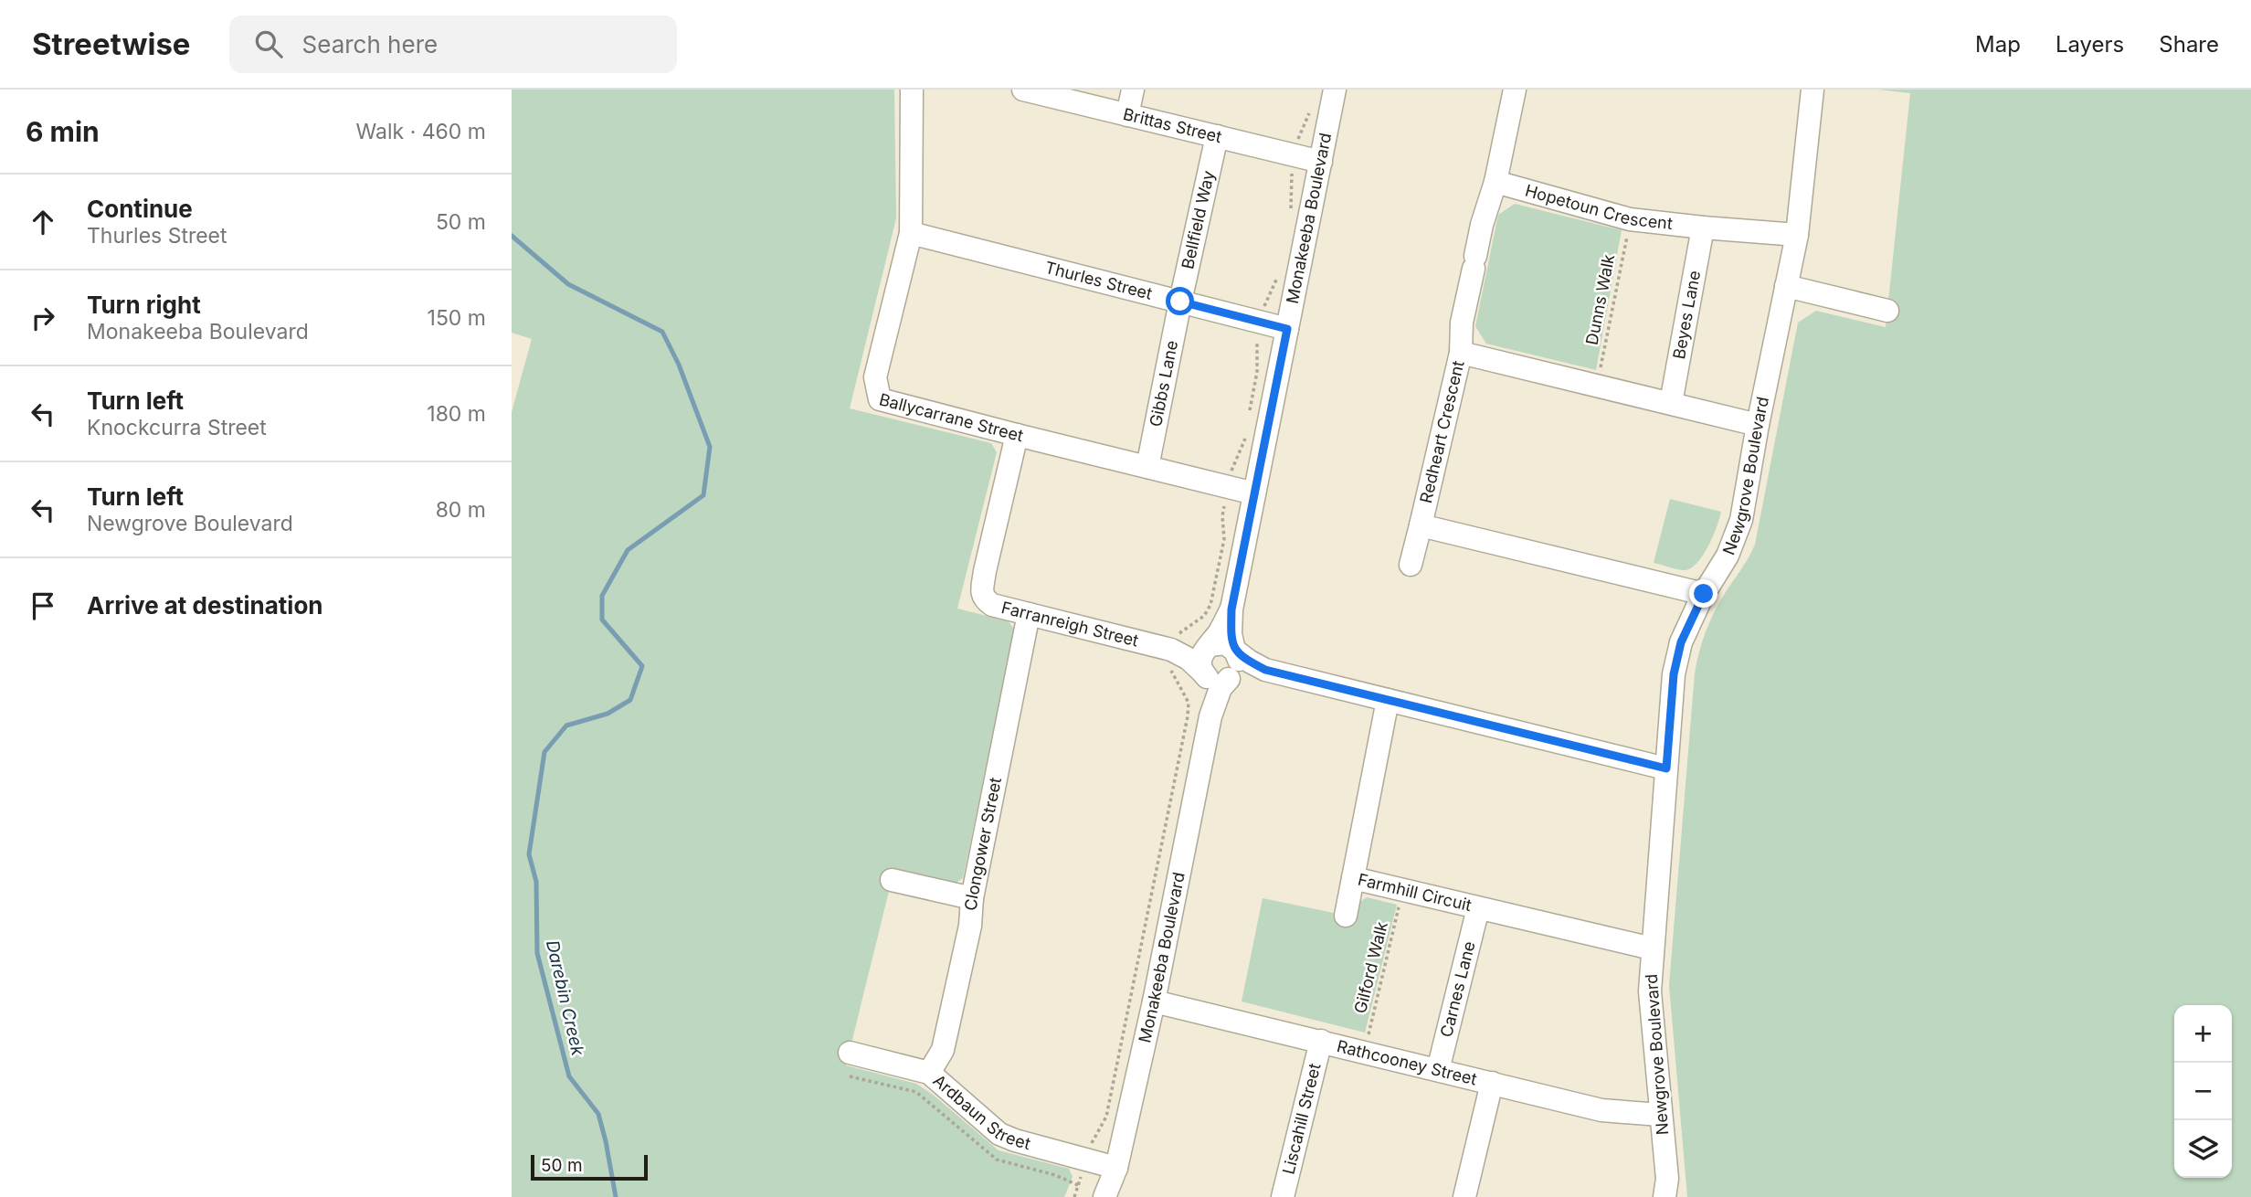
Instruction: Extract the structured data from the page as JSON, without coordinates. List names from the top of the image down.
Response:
{
  "streets": {
    "street": [
      "Brittas Street",
      "Hopetoun Crescent",
      "Monakeeba Boulevard",
      "Bellfield Way",
      "Thurles Street",
      "Beyes Lane",
      "Gibbs Lane",
      "Ballycarrane Street",
      "Redheart Crescent",
      "Newgrove Boulevard",
      "Farranreigh Street",
      "Clongower Street",
      "Farmhill Circuit",
      "Carnes Lane",
      "Rathcooney Street",
      "Ardbaun Street",
      "Liscahill Street"
    ],
    "path": ["Dunns Walk", "Gilford Walk"]
  },
  "crossings": [
    ["Brittas Street", "Monakeeba Boulevard"],
    ["Brittas Street", "Bellfield Way"],
    ["Hopetoun Crescent", "Dunns Walk"],
    ["Hopetoun Crescent", "Beyes Lane"],
    ["Hopetoun Crescent", "Newgrove Boulevard"],
    ["Monakeeba Boulevard", "Thurles Street"],
    ["Monakeeba Boulevard", "Ballycarrane Street"],
    ["Monakeeba Boulevard", "Farranreigh Street"],
    ["Monakeeba Boulevard", "Rathcooney Street"],
    ["Monakeeba Boulevard", "Ardbaun Street"],
    ["Bellfield Way", "Thurles Street"],
    ["Bellfield Way", "Gibbs Lane"],
    ["Thurles Street", "Gibbs Lane"],
    ["Thurles Street", "Ballycarrane Street"],
    ["Dunns Walk", "Redheart Crescent"],
    ["Beyes Lane", "Redheart Crescent"],
    ["Gibbs Lane", "Ballycarrane Street"],
    ["Ballycarrane Street", "Farranreigh Street"],
    ["Redheart Crescent", "Newgrove Boulevard"],
    ["Newgrove Boulevard", "Farmhill Circuit"],
    ["Newgrove Boulevard", "Rathcooney Street"],
    ["Farranreigh Street", "Clongower Street"],
    ["Clongower Street", "Ardbaun Street"],
    ["Farmhill Circuit", "Gilford Walk"],
    ["Farmhill Circuit", "Carnes Lane"],
    ["Gilford Walk", "Rathcooney Street"],
    ["Carnes Lane", "Rathcooney Street"],
    ["Rathcooney Street", "Liscahill Street"]
  ],
  "water": ["Darebin Creek"],
  "scale_bar": "50 m",
  "page": {
    "header": "Streetwise",
    "search": "Search here",
    "nav": ["Map", "Layers", "Share"],
    "heading": ["6 min", "Walk · 460 m"],
    "list": [
      ["Continue", "Thurles Street", "50 m"],
      ["Turn right", "Monakeeba Boulevard", "150 m"],
      ["Turn left", "Knockcurra Street", "180 m"],
      ["Turn left", "Newgrove Boulevard", "80 m"],
      "Arrive at destination"
    ],
    "map_buttons": ["+", "−"],
    "scale": "50 m"
  }
}
